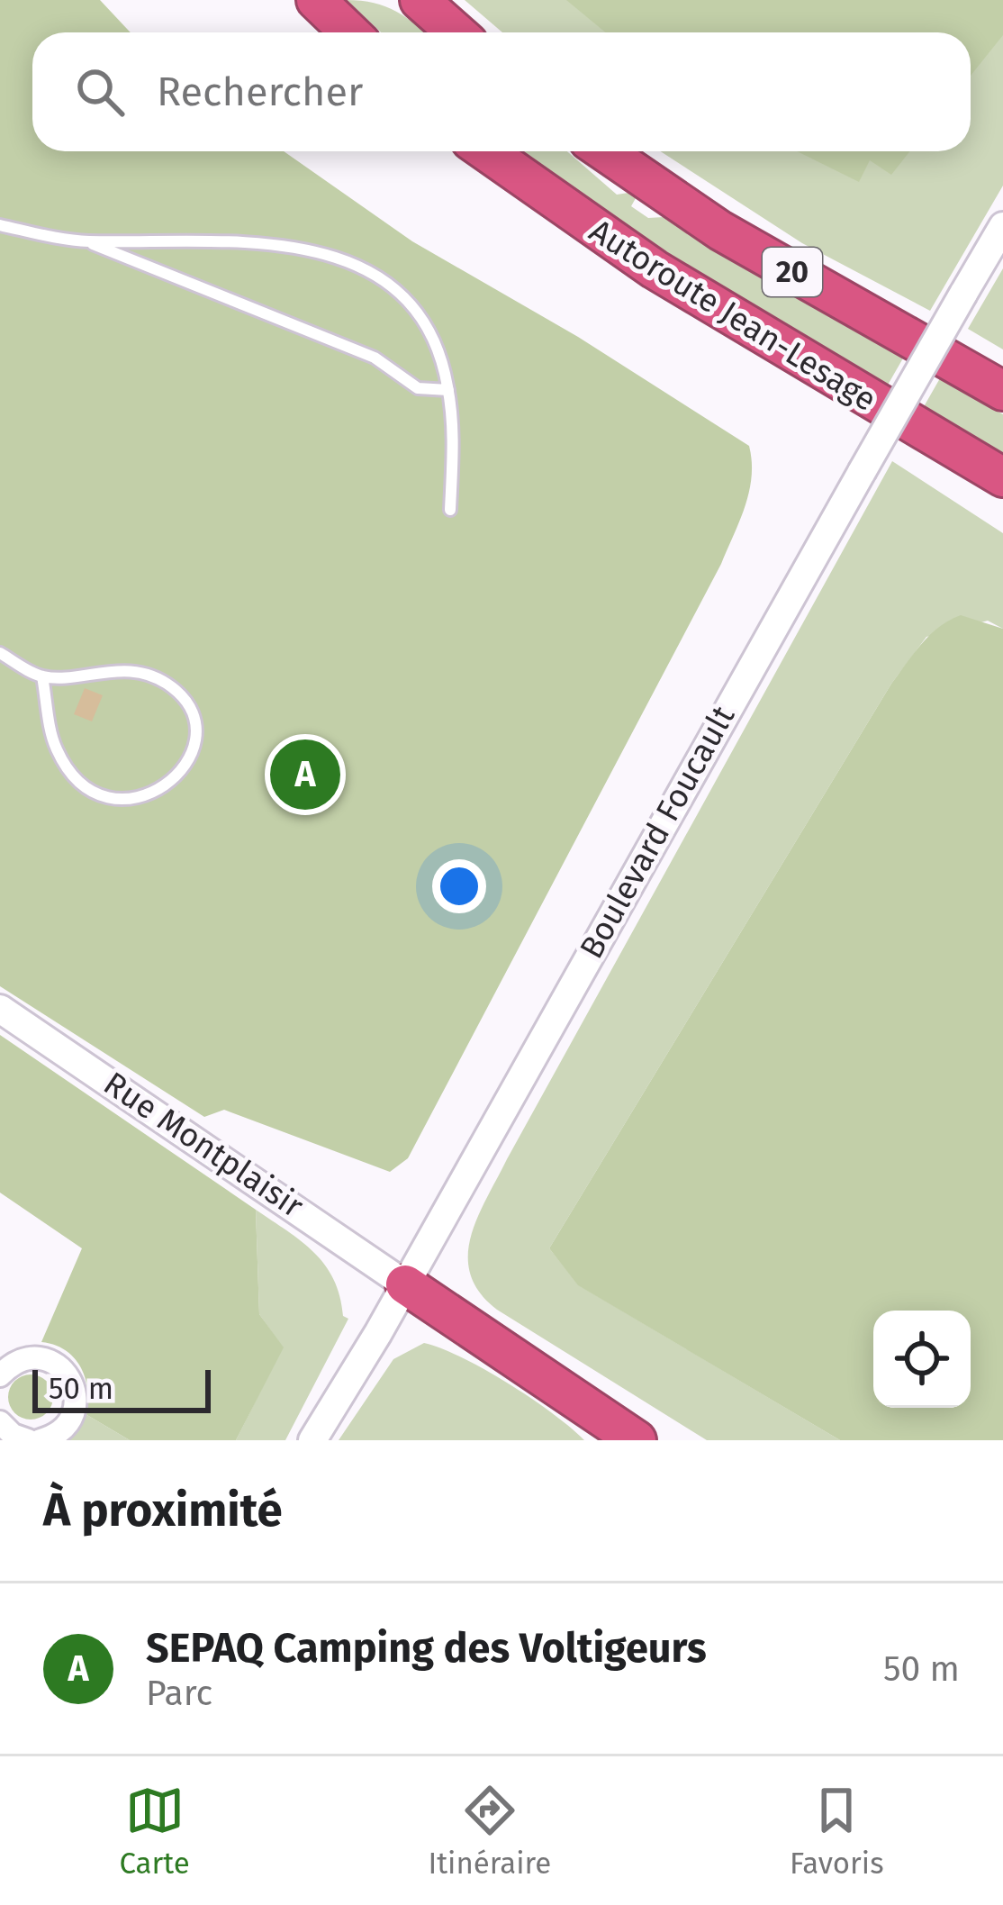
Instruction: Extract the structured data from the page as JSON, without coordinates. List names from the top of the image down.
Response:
{
  "streets": {
    "highway": ["20", "Autoroute Jean-Lesage"],
    "street": ["Boulevard Foucault", "Rue Montplaisir"]
  },
  "crossings": [
    ["Boulevard Foucault", "Rue Montplaisir"]
  ],
  "scale_bar": "50 m",
  "page": {
    "search": "Rechercher",
    "pins": "A",
    "scale": "50 m",
    "heading": "À proximité",
    "list": [
      {
        "mark": "A",
        "name": "SEPAQ Camping des Voltigeurs",
        "note": "Parc",
        "value": "50 m"
      }
    ],
    "nav": ["Carte", "Itinéraire", "Favoris"]
  }
}
